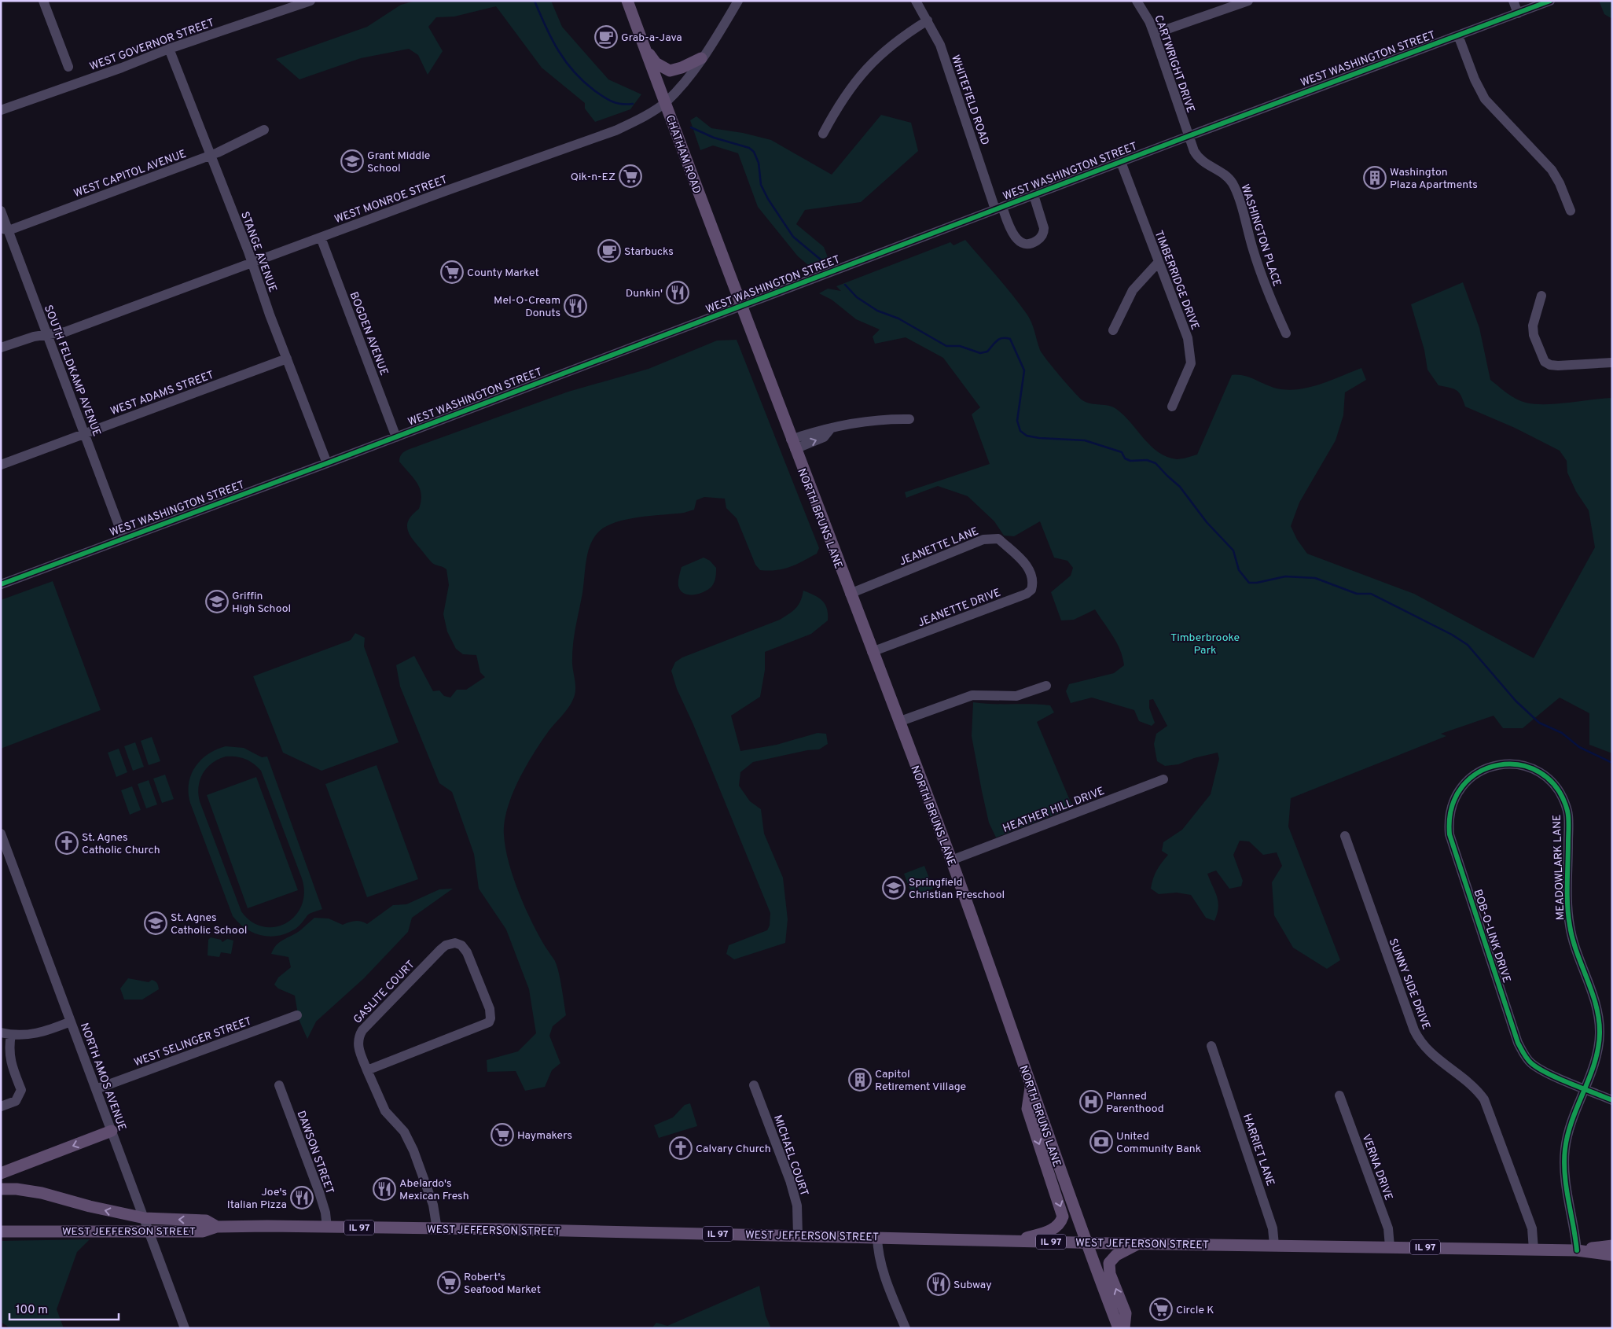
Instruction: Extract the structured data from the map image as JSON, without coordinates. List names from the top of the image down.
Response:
{
  "streets": {
    "main road": [
      "CHATHAM ROAD",
      "NORTH BRUNS LANE",
      "IL 97",
      "WEST JEFFERSON STREET"
    ],
    "street": [
      "WEST GOVERNOR STREET",
      "WEST WASHINGTON STREET",
      "CARTWRIGHT DRIVE",
      "WHITEFIELD ROAD",
      "WEST CAPITOL AVENUE",
      "WEST MONROE STREET",
      "WASHINGTON PLACE",
      "STANGE AVENUE",
      "TIMBERRIDGE DRIVE",
      "BOGDEN AVENUE",
      "SOUTH FELDKAMP AVENUE",
      "WEST ADAMS STREET",
      "JEANETTE LANE",
      "JEANETTE DRIVE",
      "HEATHER HILL DRIVE",
      "MEADOWLARK LANE",
      "BOB-O-LINK DRIVE",
      "SUNNY SIDE DRIVE",
      "GASLITE COURT",
      "WEST SELINGER STREET",
      "NORTH AMOS AVENUE",
      "HARRIET LANE",
      "DAWSON STREET",
      "MICHAEL COURT",
      "VERNA DRIVE"
    ]
  },
  "crossings": [
    ["WEST GOVERNOR STREET", "STANGE AVENUE"],
    ["WEST WASHINGTON STREET", "CARTWRIGHT DRIVE"],
    ["WEST WASHINGTON STREET", "WHITEFIELD ROAD"],
    ["WEST WASHINGTON STREET", "CHATHAM ROAD"],
    ["WEST WASHINGTON STREET", "WASHINGTON PLACE"],
    ["WEST WASHINGTON STREET", "STANGE AVENUE"],
    ["WEST WASHINGTON STREET", "TIMBERRIDGE DRIVE"],
    ["WEST WASHINGTON STREET", "BOGDEN AVENUE"],
    ["WEST WASHINGTON STREET", "SOUTH FELDKAMP AVENUE"],
    ["WEST WASHINGTON STREET", "NORTH BRUNS LANE"],
    ["CARTWRIGHT DRIVE", "WASHINGTON PLACE"],
    ["CHATHAM ROAD", "WEST MONROE STREET"],
    ["CHATHAM ROAD", "NORTH BRUNS LANE"],
    ["WEST CAPITOL AVENUE", "STANGE AVENUE"],
    ["WEST CAPITOL AVENUE", "SOUTH FELDKAMP AVENUE"],
    ["WEST MONROE STREET", "STANGE AVENUE"],
    ["WEST MONROE STREET", "BOGDEN AVENUE"],
    ["WEST MONROE STREET", "SOUTH FELDKAMP AVENUE"],
    ["STANGE AVENUE", "WEST ADAMS STREET"],
    ["SOUTH FELDKAMP AVENUE", "WEST ADAMS STREET"],
    ["NORTH BRUNS LANE", "JEANETTE LANE"],
    ["NORTH BRUNS LANE", "JEANETTE DRIVE"],
    ["NORTH BRUNS LANE", "HEATHER HILL DRIVE"],
    ["NORTH BRUNS LANE", "WEST JEFFERSON STREET"],
    ["JEANETTE LANE", "JEANETTE DRIVE"],
    ["MEADOWLARK LANE", "BOB-O-LINK DRIVE"],
    ["MEADOWLARK LANE", "WEST JEFFERSON STREET"],
    ["SUNNY SIDE DRIVE", "WEST JEFFERSON STREET"],
    ["WEST SELINGER STREET", "NORTH AMOS AVENUE"],
    ["NORTH AMOS AVENUE", "IL 97"],
    ["NORTH AMOS AVENUE", "WEST JEFFERSON STREET"],
    ["HARRIET LANE", "WEST JEFFERSON STREET"],
    ["DAWSON STREET", "WEST JEFFERSON STREET"],
    ["MICHAEL COURT", "WEST JEFFERSON STREET"],
    ["VERNA DRIVE", "WEST JEFFERSON STREET"],
    ["IL 97", "WEST JEFFERSON STREET"]
  ],
  "parks": ["Timberbrooke Park"],
  "places": {
    "cafe": ["Grab-a-Java", "Starbucks"],
    "school or university": [
      "Grant Middle School",
      "Griffin High School",
      "Springfield Christian Preschool",
      "St. Agnes Catholic School"
    ],
    "supermarket": [
      "Qik-n-EZ",
      "County Market",
      "Haymakers",
      "Robert's Seafood Market",
      "Circle K"
    ],
    "building": ["Washington Plaza Apartments", "Capitol Retirement Village"],
    "restaurant": [
      "Dunkin'",
      "Mel-O-Cream Donuts",
      "Abelardo's Mexican Fresh",
      "Joe's Italian Pizza",
      "Subway"
    ],
    "church": ["St. Agnes Catholic Church", "Calvary Church"],
    "hospital": ["Planned Parenthood"],
    "bank": ["United Community Bank"]
  },
  "scale_bar": "100 m"
}
